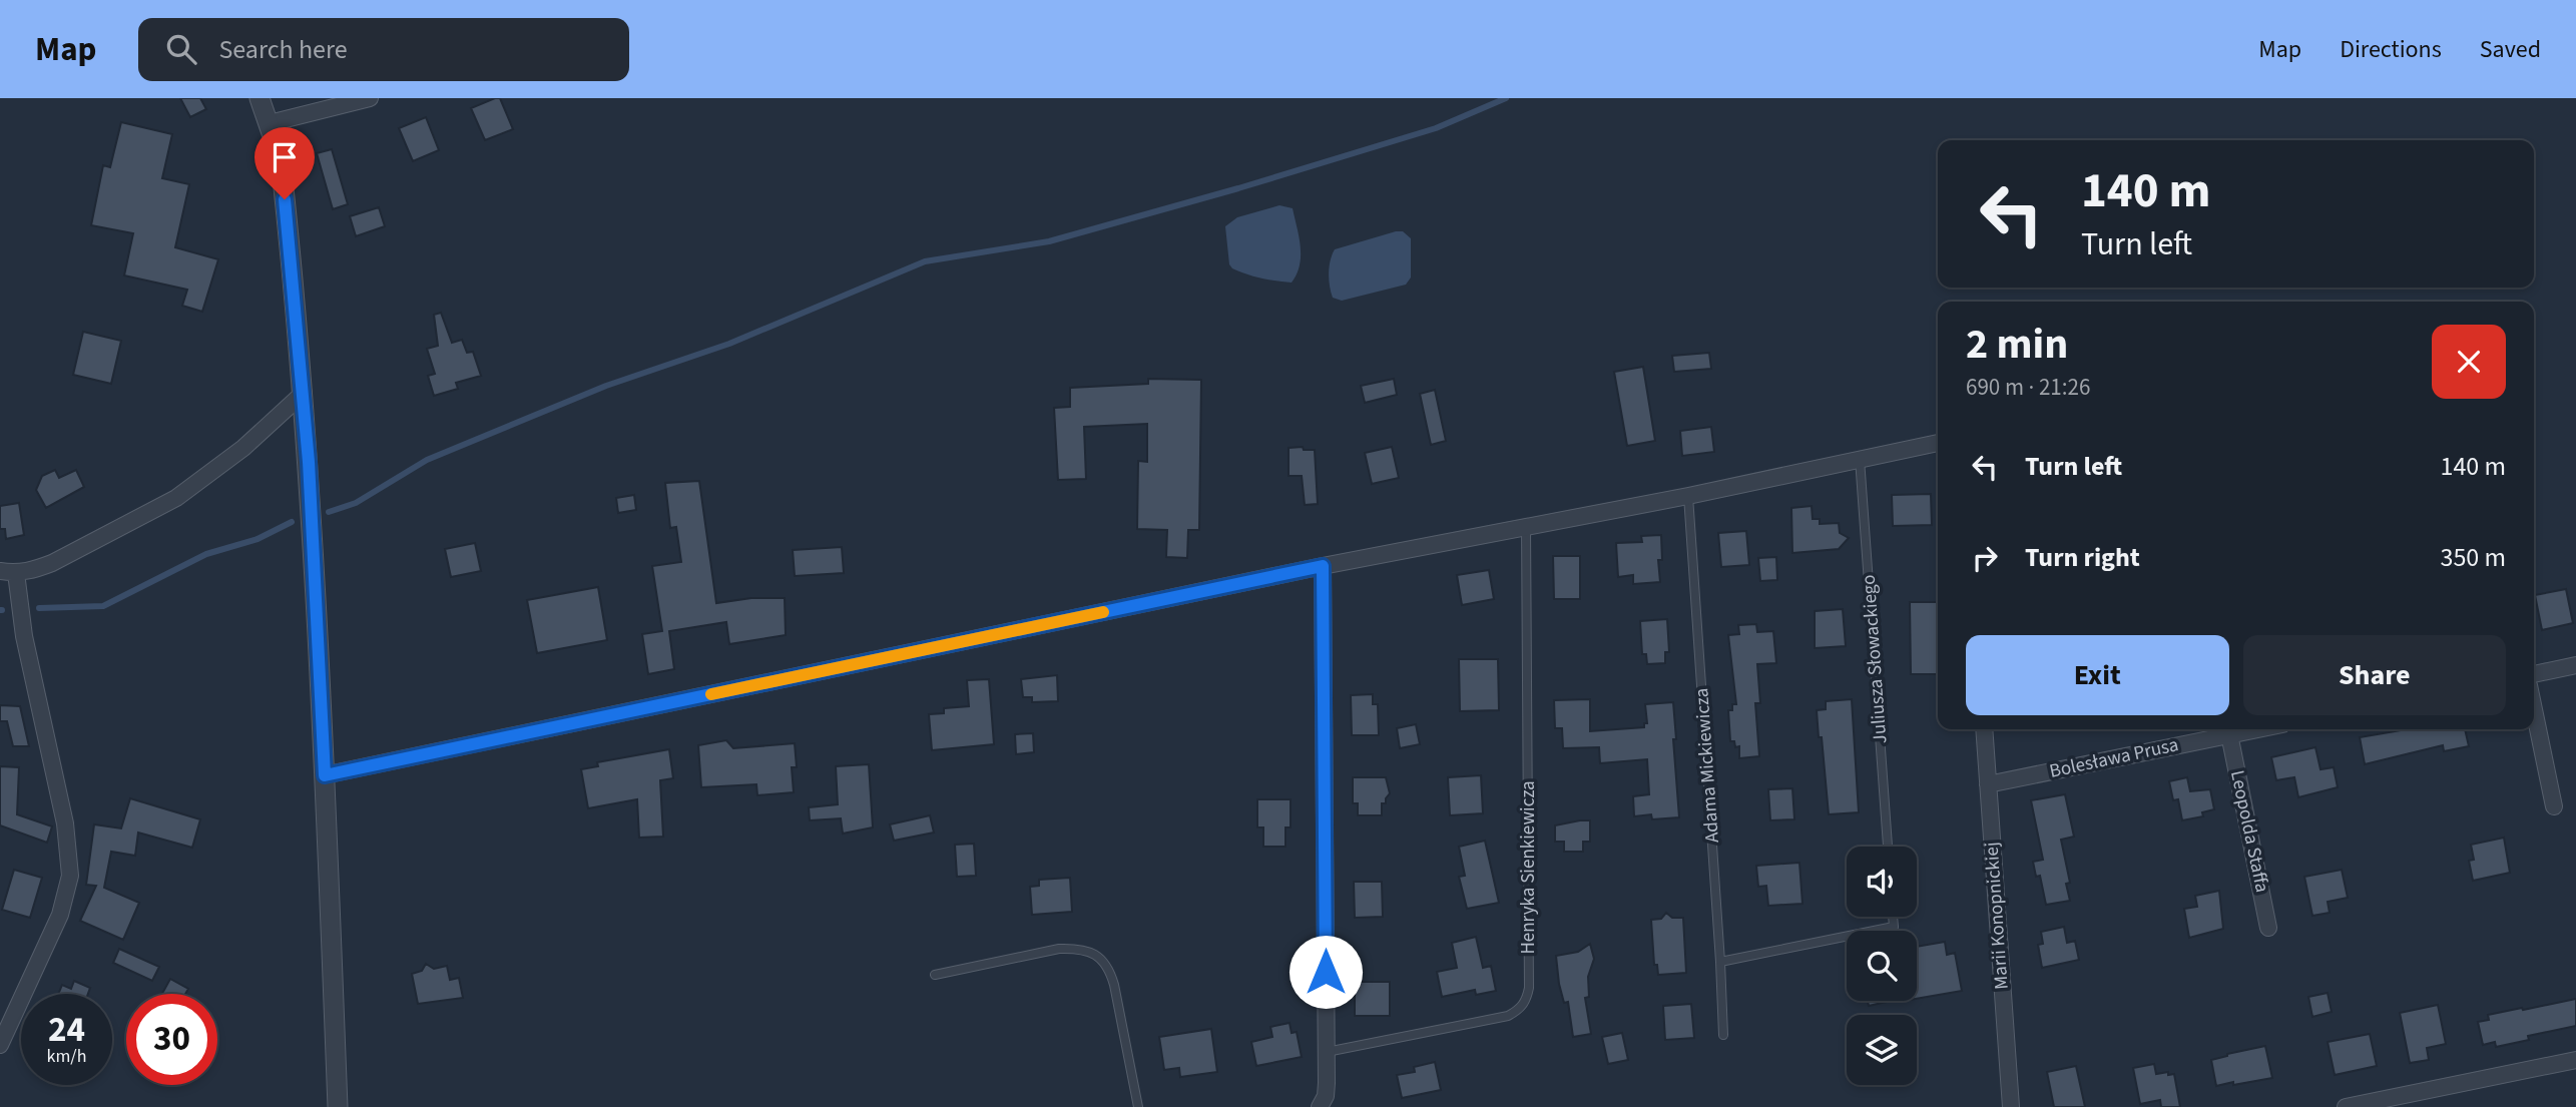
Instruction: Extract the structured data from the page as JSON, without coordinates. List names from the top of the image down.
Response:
{
  "streets": {
    "street": ["Bolesława Prusa", "Leopolda Staffa", "Marii Konopnickiej"],
    "lane": ["Juliusza Słowackiego", "Adama Mickiewicza", "Henryka Sienkiewicza"]
  },
  "crossings": [
    ["Bolesława Prusa", "Leopolda Staffa"],
    ["Bolesława Prusa", "Marii Konopnickiej"]
  ],
  "page": {
    "header": "Map",
    "search": "Search here",
    "nav": ["Map", "Directions", "Saved"],
    "turn": ["140 m", "Turn left"],
    "heading": ["2 min", "690 m · 21:26"],
    "list": [
      {
        "name": "Turn left",
        "value": "140 m"
      },
      {
        "name": "Turn right",
        "value": "350 m"
      }
    ],
    "buttons": ["Exit", "Share"],
    "speed": "24 km/h",
    "limit": "30"
  }
}
